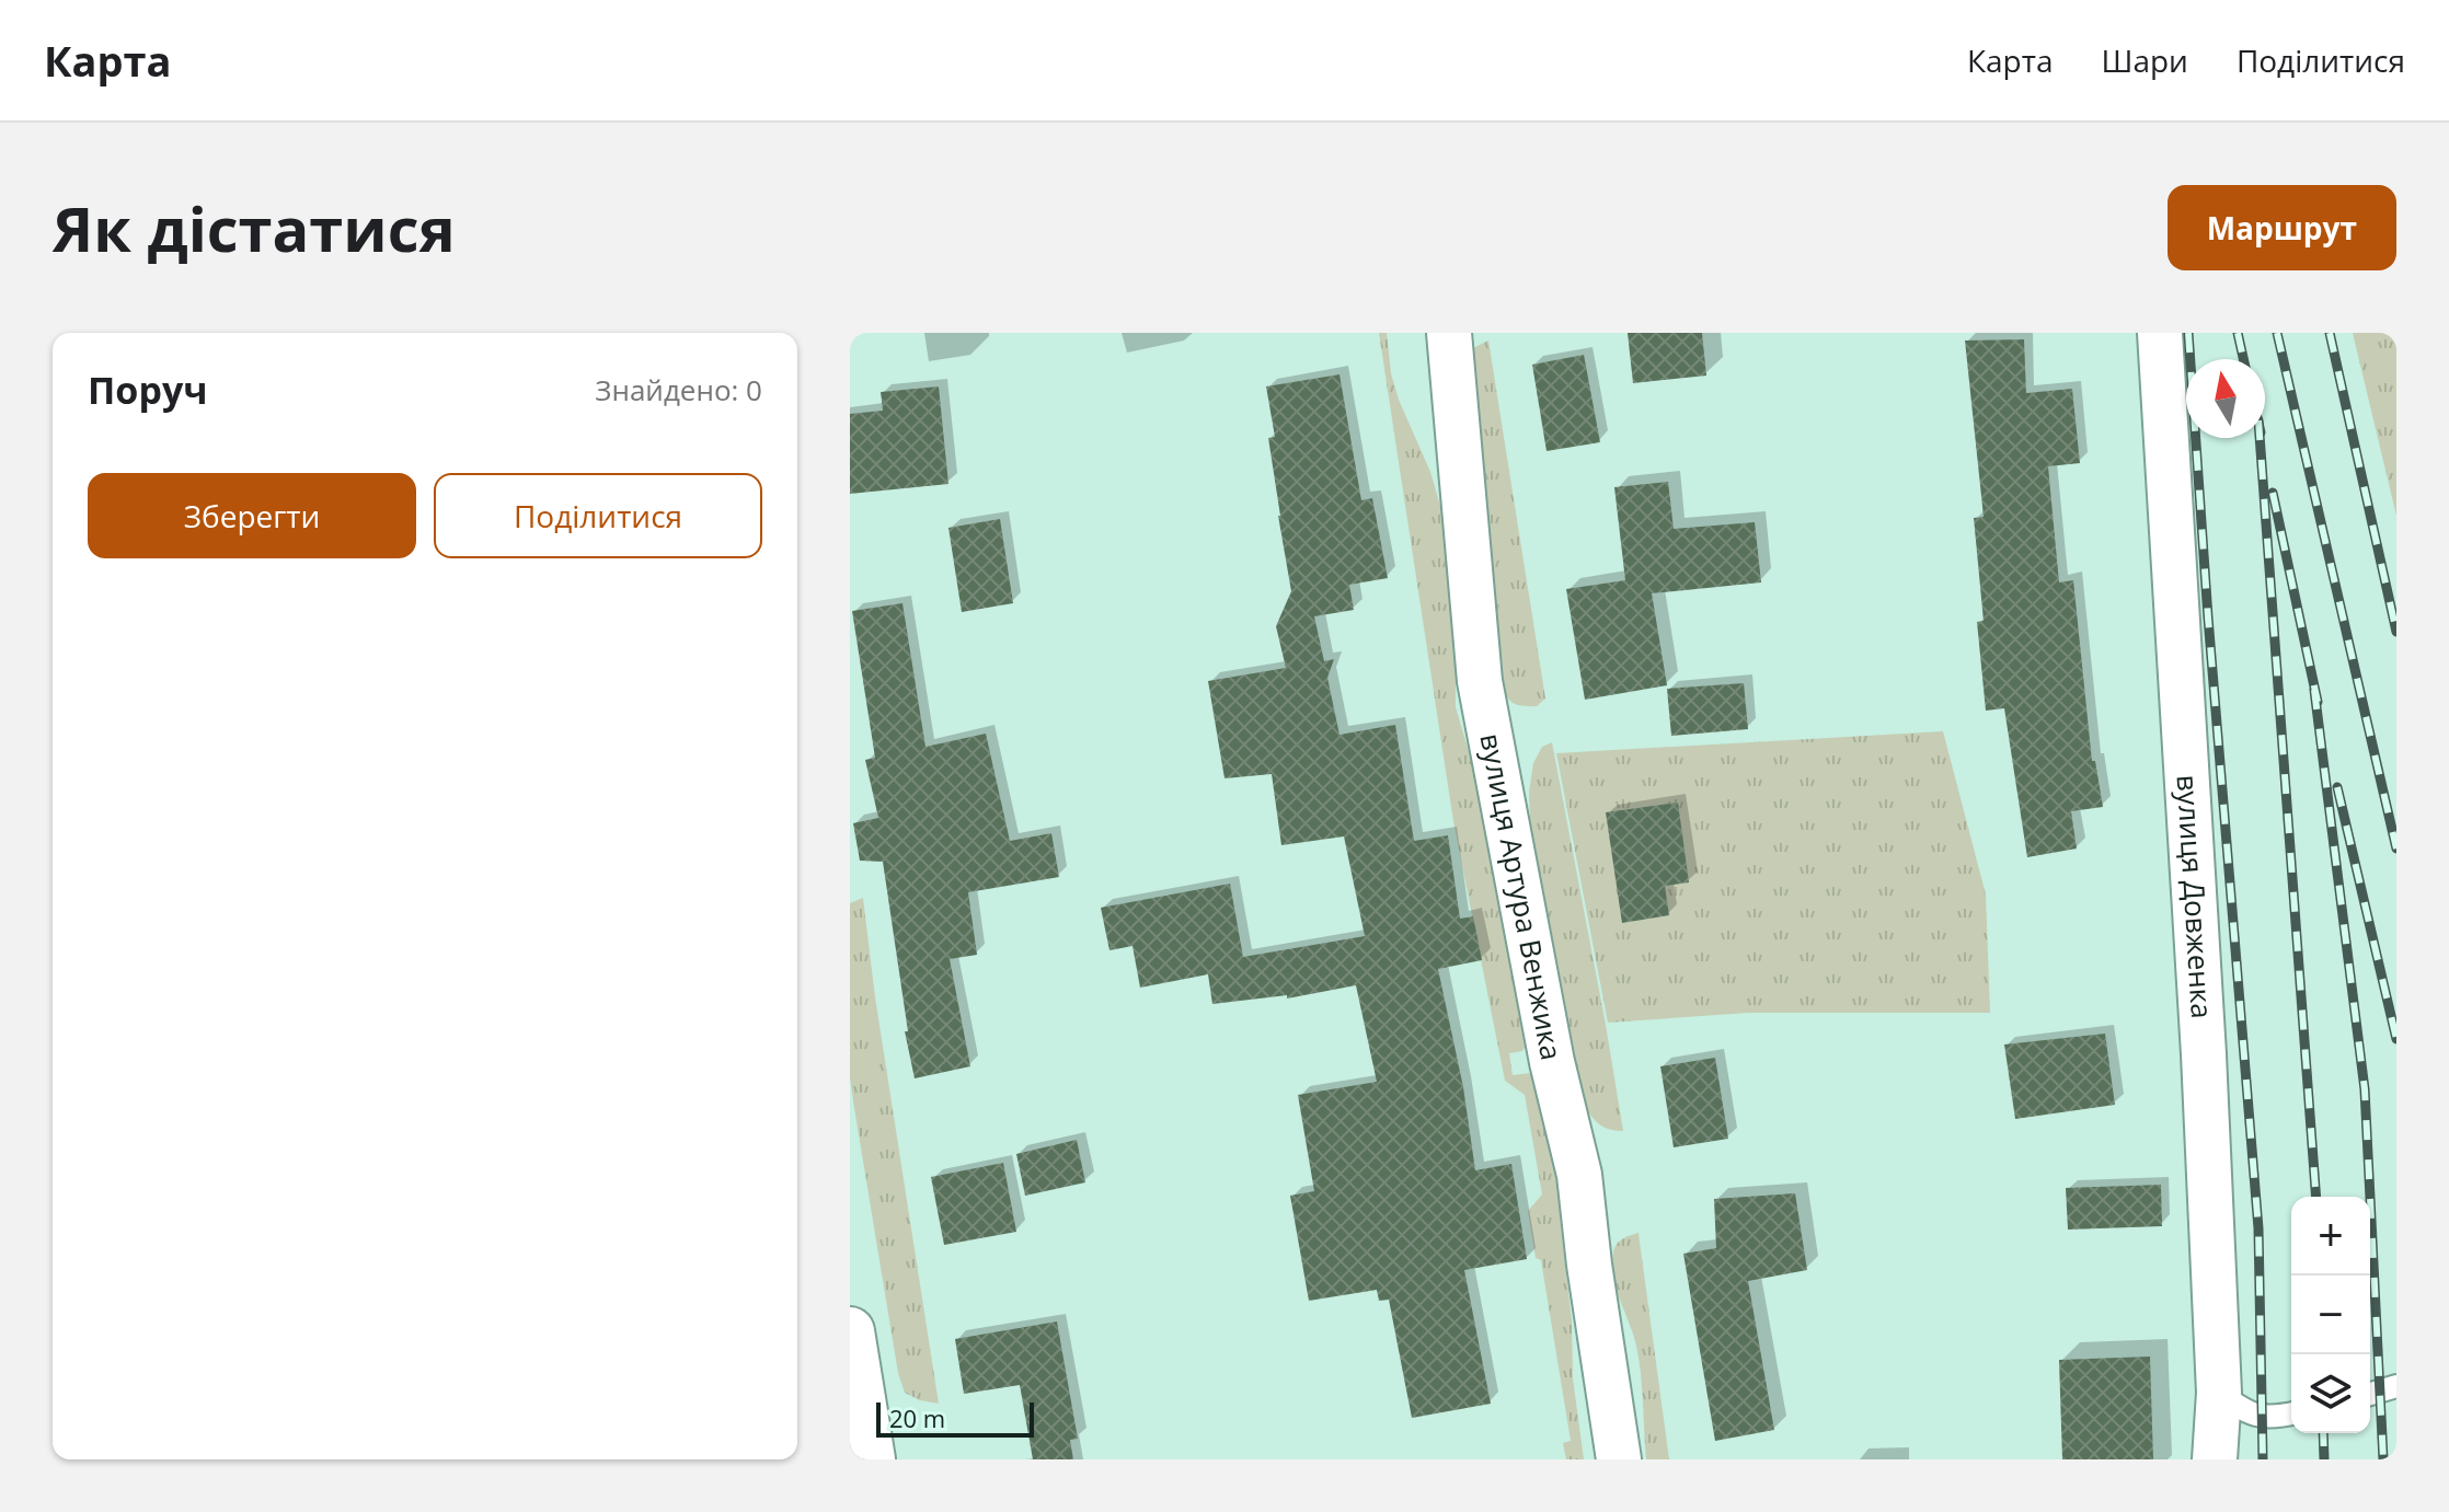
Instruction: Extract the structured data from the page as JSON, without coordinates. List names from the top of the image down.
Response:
{
  "streets": {
    "street": ["вулиця Довженка", "вулиця Артура Венжика"]
  },
  "scale_bar": "20 m",
  "north": "top",
  "page": {
    "header": "Карта",
    "nav": ["Карта", "Шари", "Поділитися"],
    "buttons": [
      "Маршрут",
      ["Зберегти", "Поділитися"]
    ],
    "title": "Як дістатися",
    "heading": ["Поруч", "Знайдено: 0"],
    "map_buttons": ["+", "−"],
    "scale": "20 m"
  }
}
